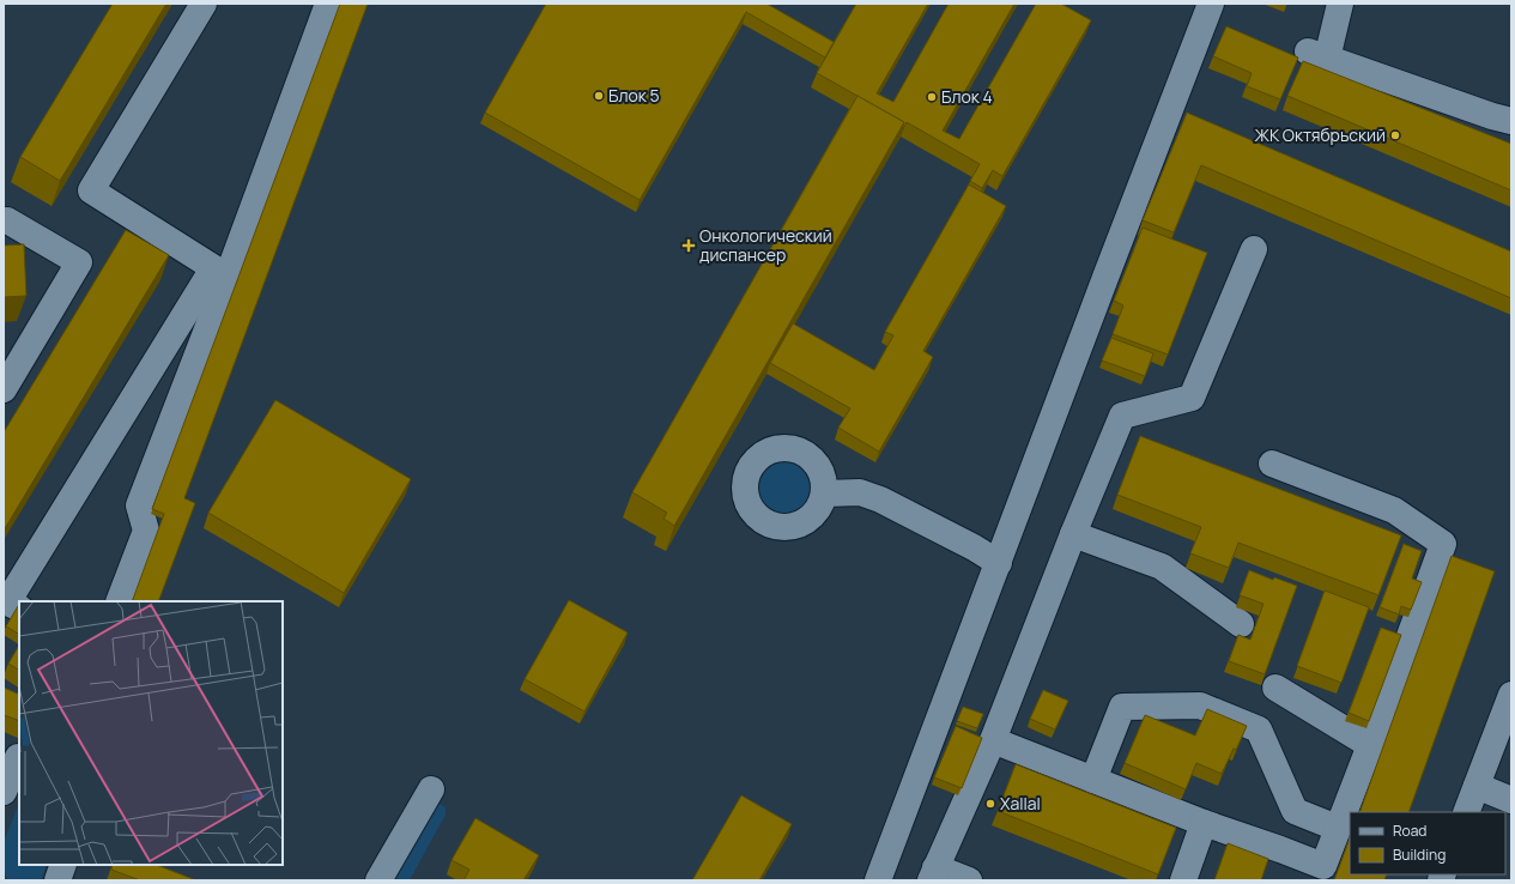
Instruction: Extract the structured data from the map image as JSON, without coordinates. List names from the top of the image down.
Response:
{
  "places": {
    "other": [
      "Блок 5",
      "Блок 4",
      "ЖК Октябрьский",
      "Xallal"
    ],
    "health": ["Онкологический диспансер"]
  },
  "legend": ["Road", "Building"]
}
